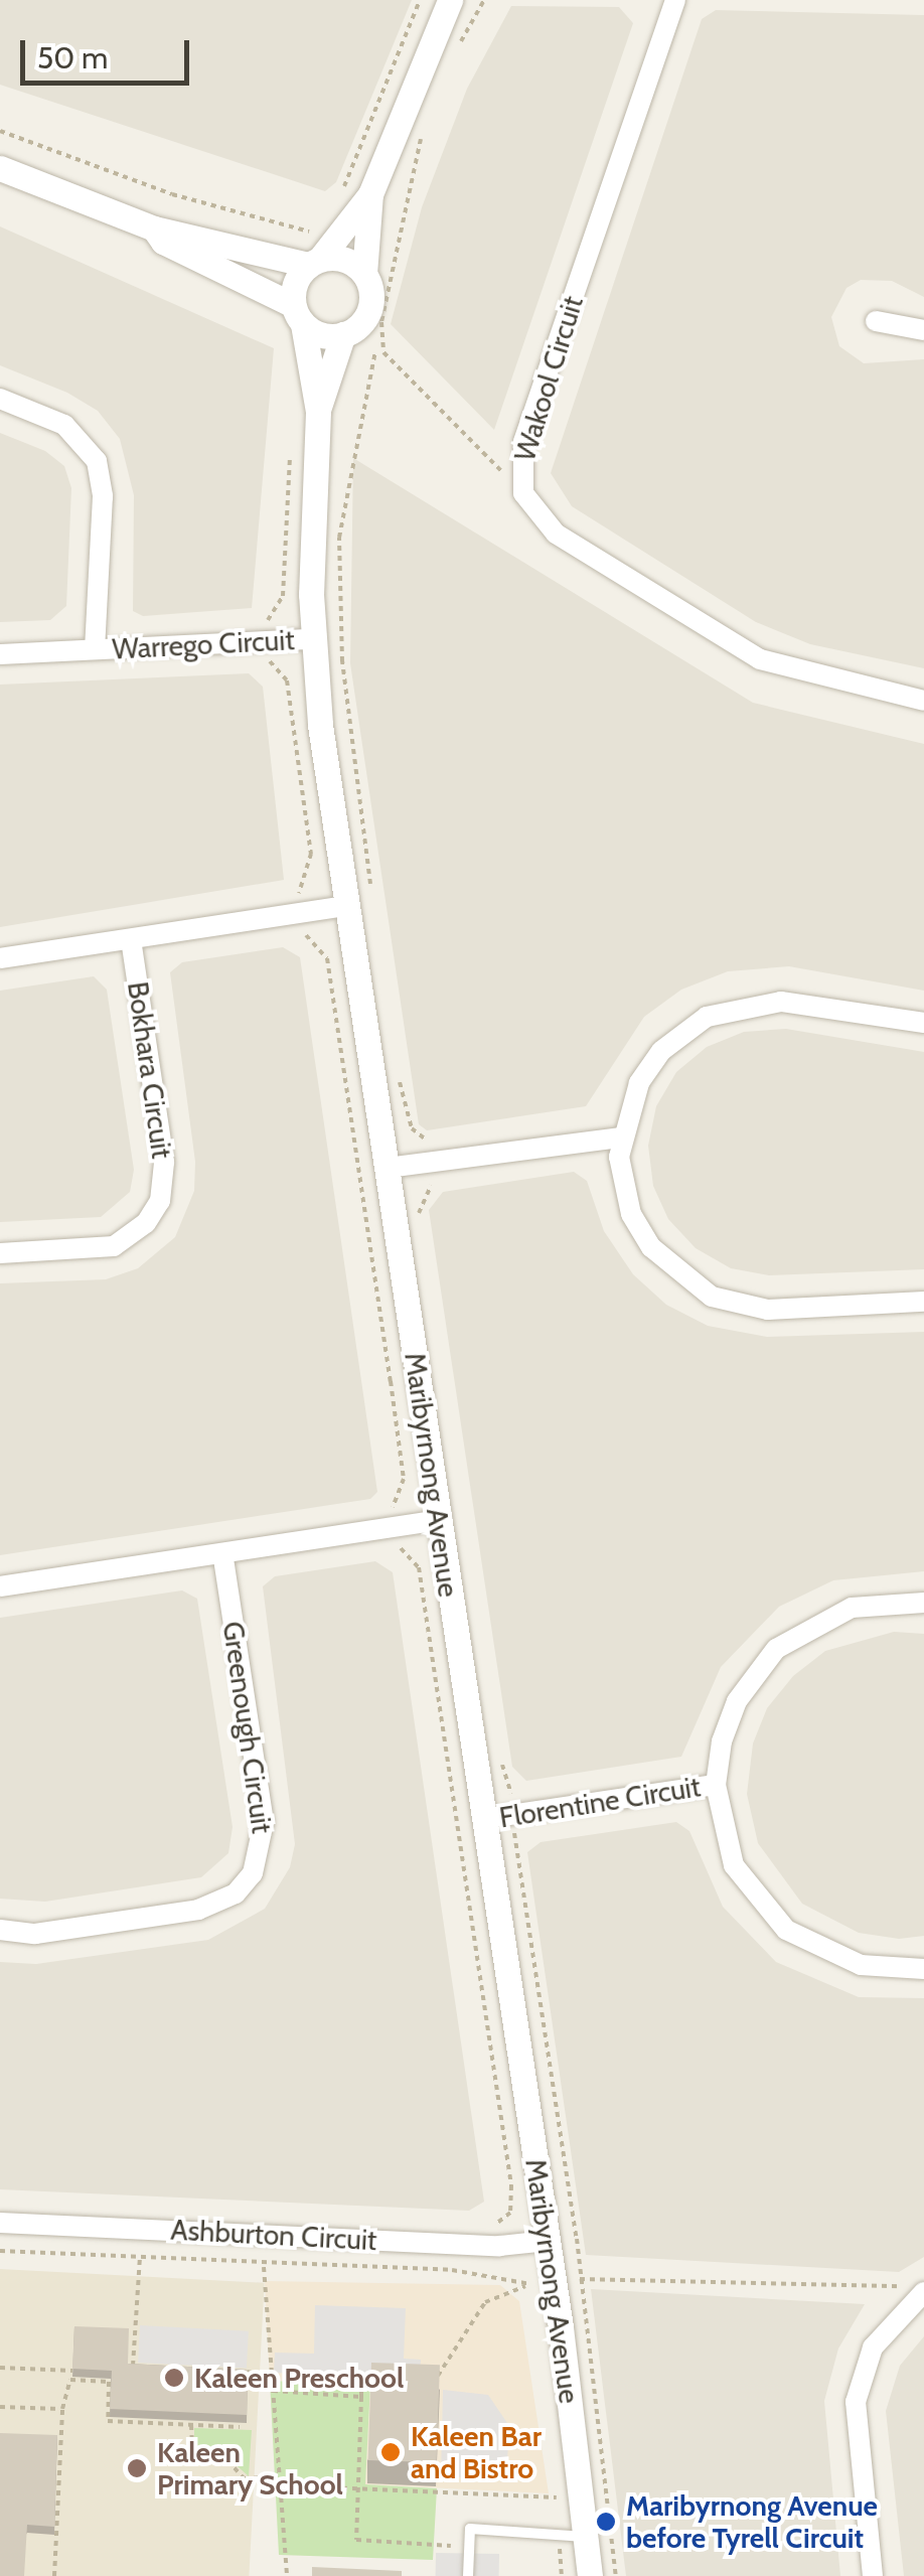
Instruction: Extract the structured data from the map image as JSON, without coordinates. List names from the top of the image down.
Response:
{
  "streets": {
    "street": [
      "Wakool Circuit",
      "Warrego Circuit",
      "Bokhara Circuit",
      "Maribyrnong Avenue",
      "Greenough Circuit",
      "Florentine Circuit",
      "Ashburton Circuit"
    ]
  },
  "crossings": [
    ["Warrego Circuit", "Maribyrnong Avenue"],
    ["Maribyrnong Avenue", "Florentine Circuit"],
    ["Maribyrnong Avenue", "Ashburton Circuit"]
  ],
  "places": [
    "Kaleen Preschool",
    "Kaleen Bar and Bistro",
    "Kaleen Primary School",
    "Maribyrnong Avenue before Tyrell Circuit"
  ],
  "scale_bar": "50 m"
}
